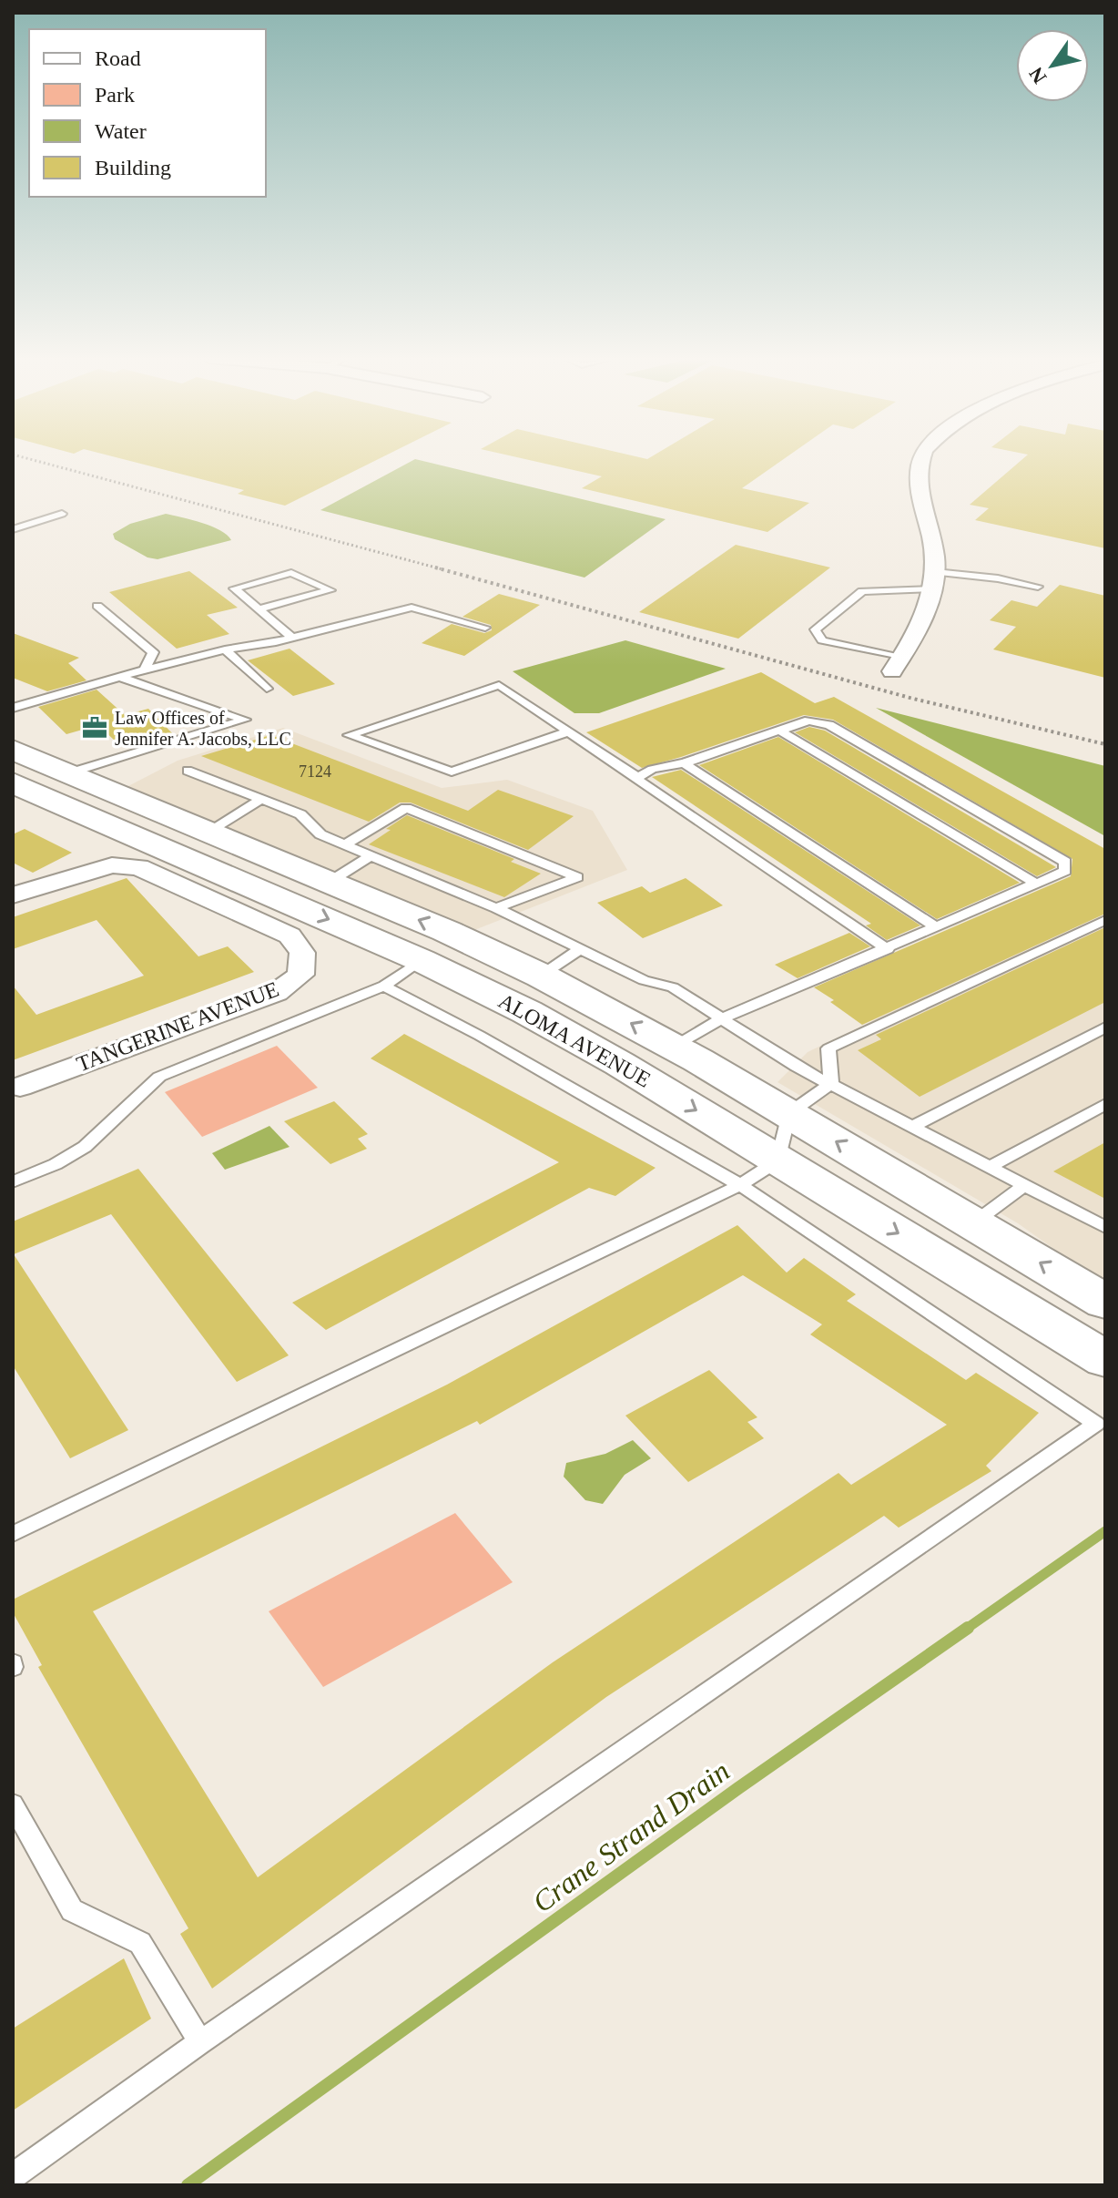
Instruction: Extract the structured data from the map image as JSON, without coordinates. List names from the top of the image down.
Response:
{
  "streets": {
    "main road": ["ALOMA AVENUE"],
    "street": ["TANGERINE AVENUE"]
  },
  "water": ["Crane Strand Drain"],
  "places": {
    "office": ["Law Offices of Jennifer A. Jacobs, LLC"]
  },
  "house_numbers": ["7124"],
  "legend": [
    "Road",
    "Park",
    "Water",
    "Building"
  ],
  "north": "bottom left"
}
